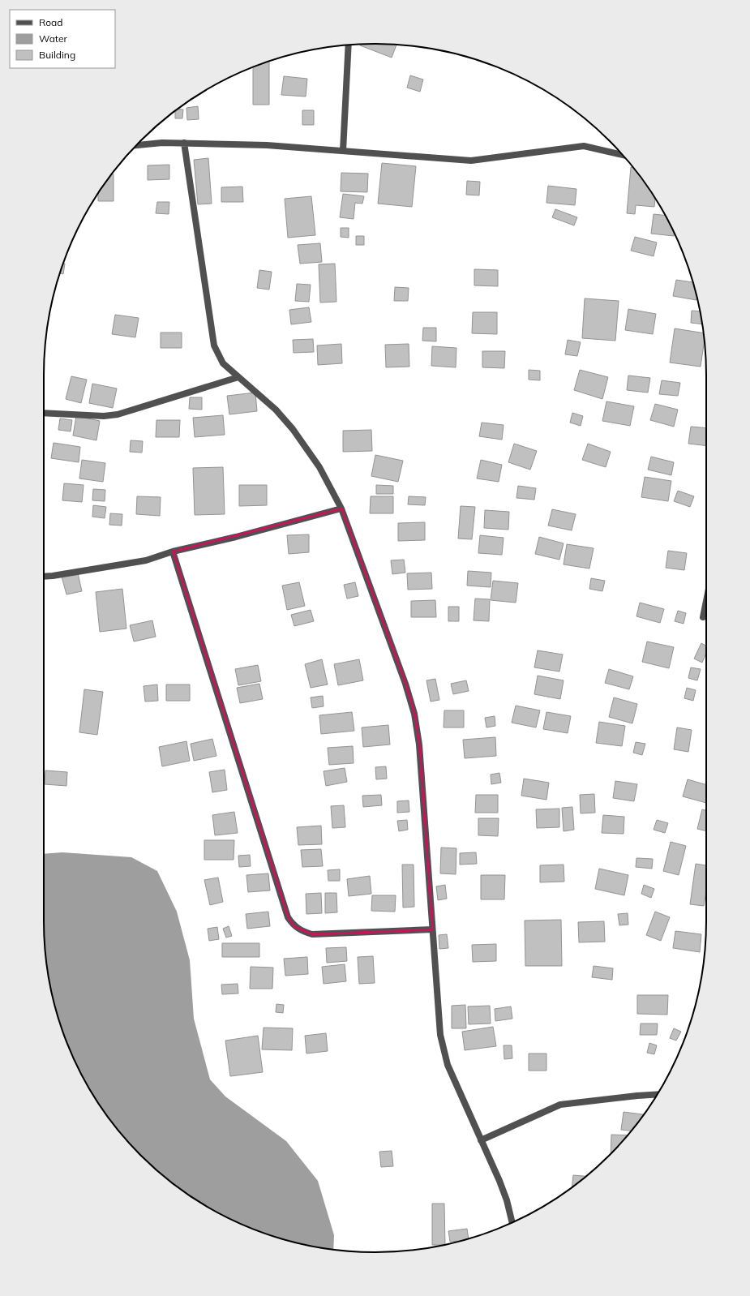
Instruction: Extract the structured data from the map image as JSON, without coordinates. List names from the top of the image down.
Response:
{
  "legend": ["Road", "Water", "Building"]
}
